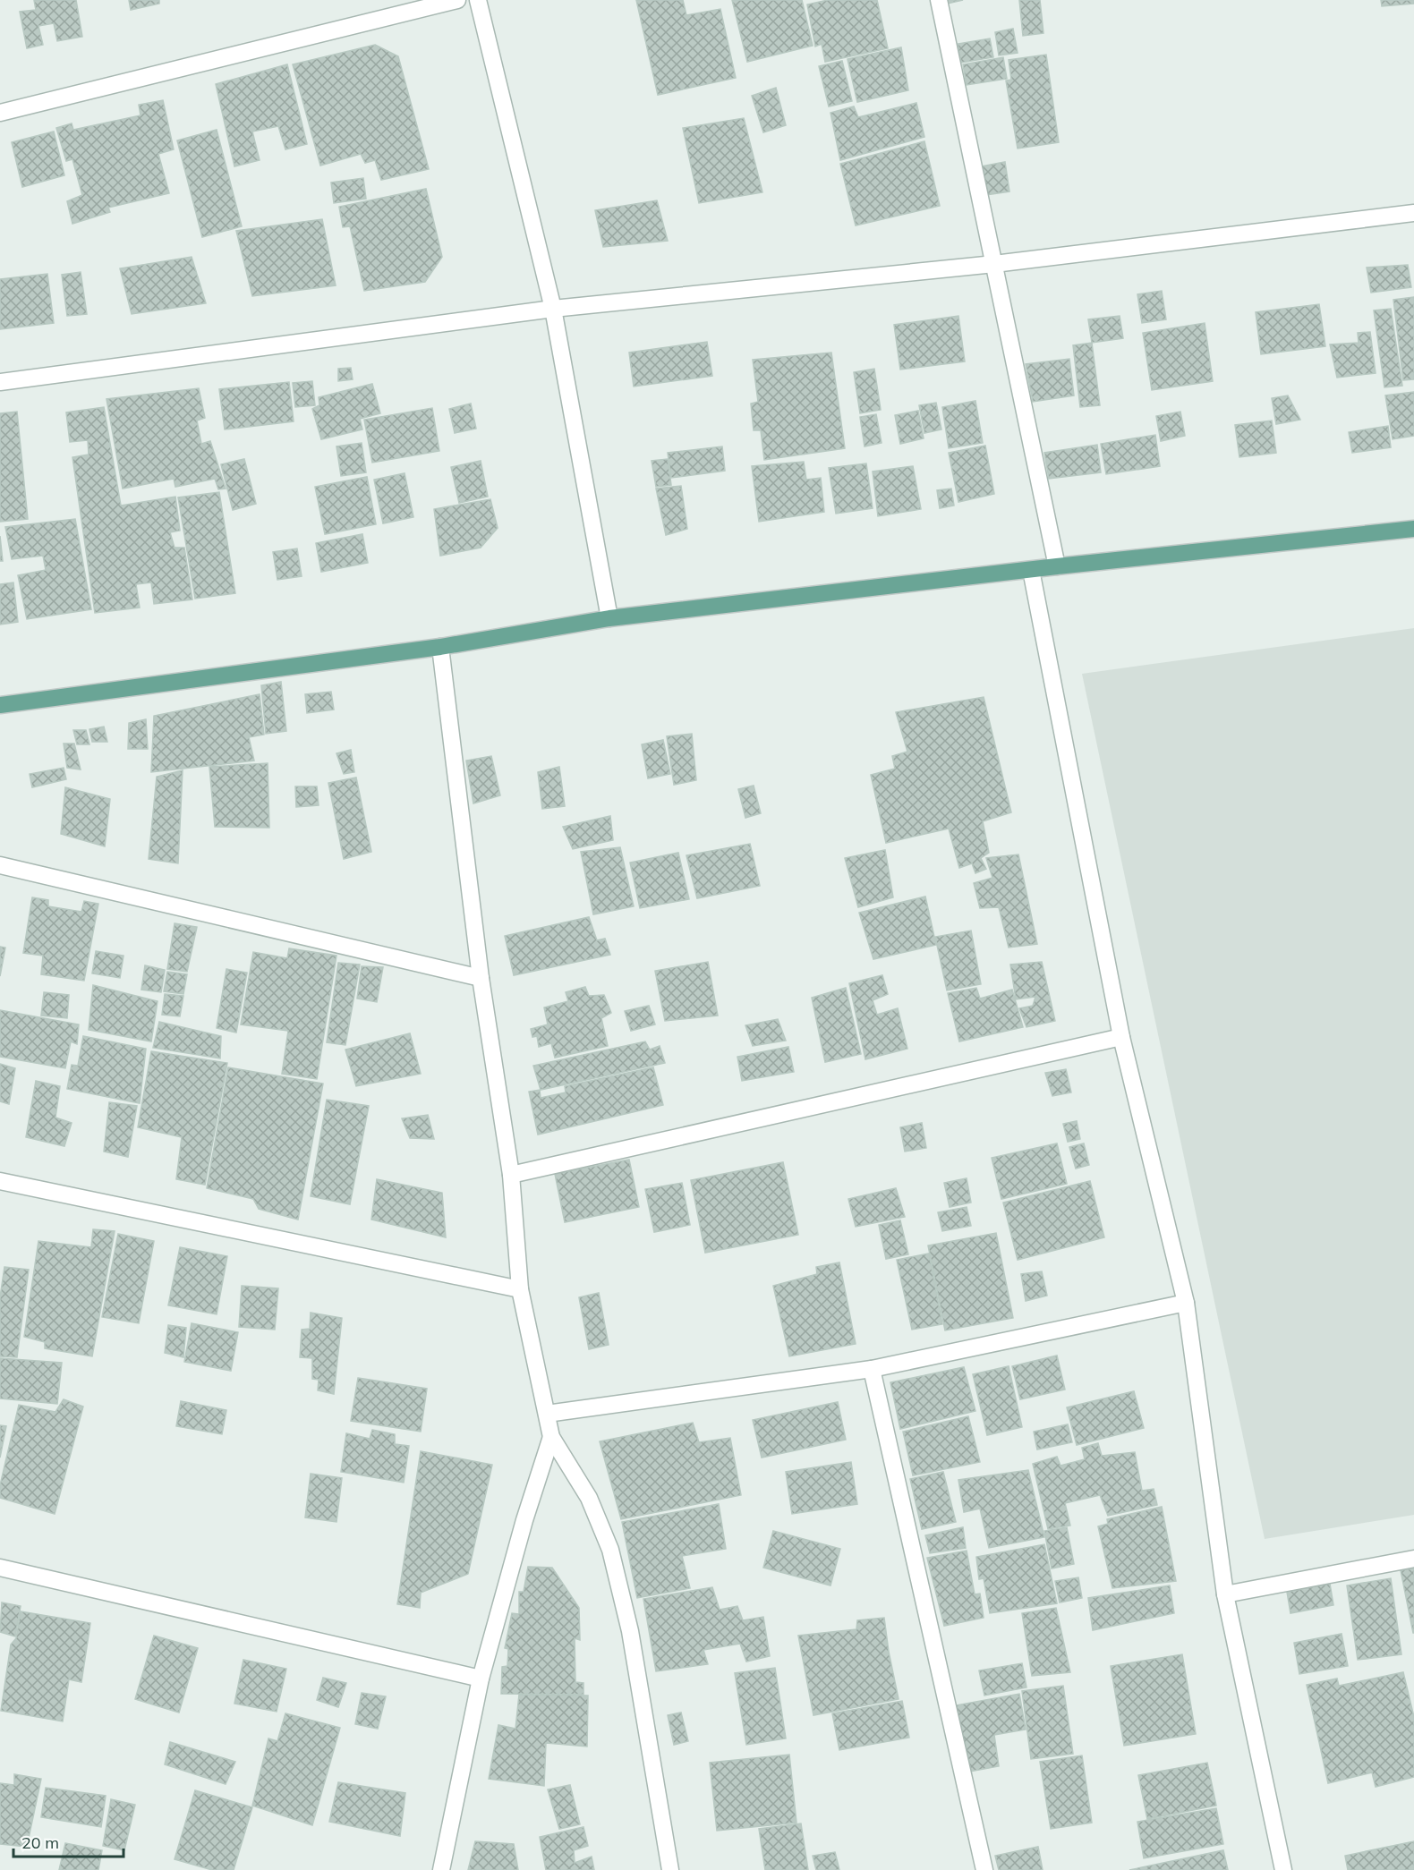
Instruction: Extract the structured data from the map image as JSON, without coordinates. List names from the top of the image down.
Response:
{
  "scale_bar": "20 m"
}
